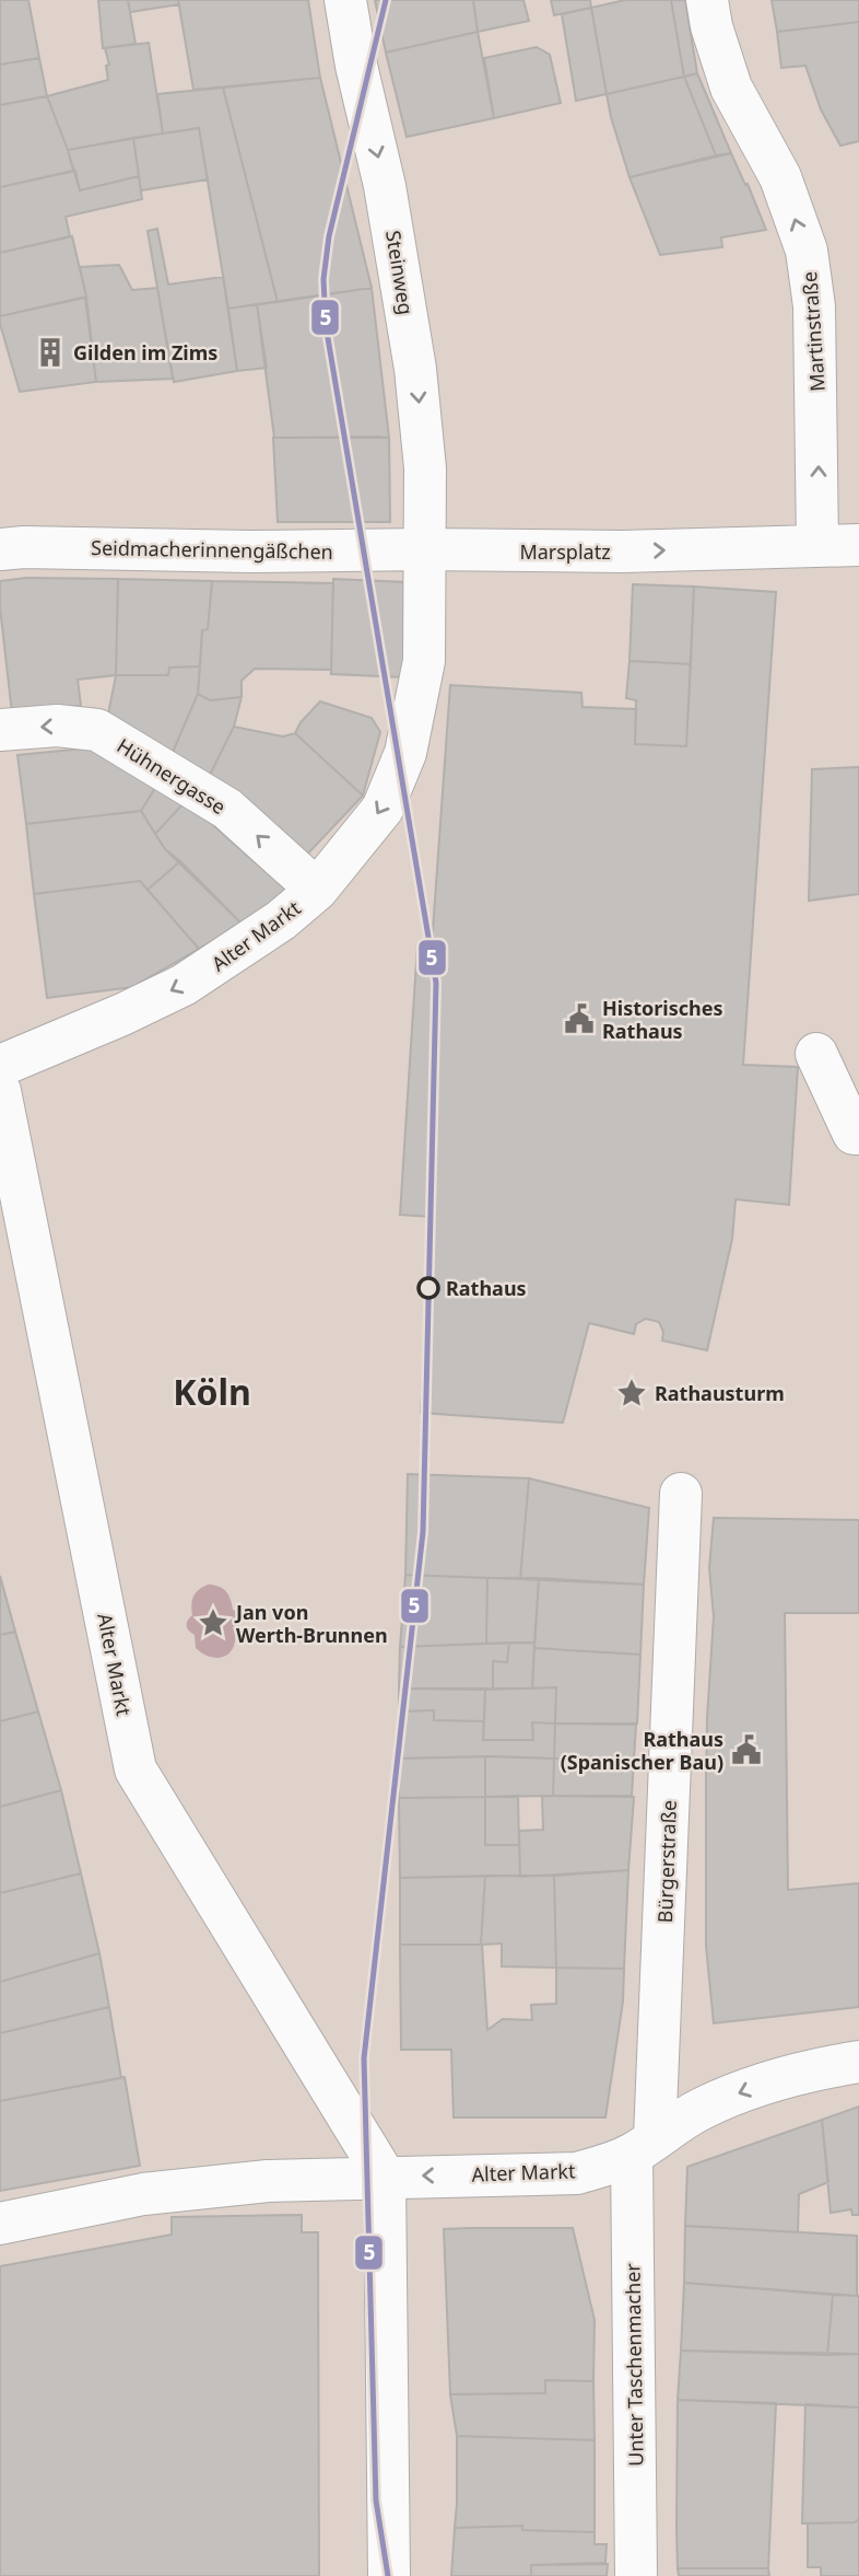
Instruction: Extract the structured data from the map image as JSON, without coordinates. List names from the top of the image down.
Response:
{
  "streets": {
    "street": [
      "Steinweg",
      "Martinstraße",
      "Seidmacherinnengäßchen",
      "Marsplatz",
      "Hühnergasse",
      "Alter Markt",
      "Bürgerstraße",
      "Unter Taschenmacher"
    ]
  },
  "crossings": [
    ["Steinweg", "Seidmacherinnengäßchen"],
    ["Steinweg", "Marsplatz"],
    ["Steinweg", "Alter Markt"],
    ["Martinstraße", "Marsplatz"],
    ["Seidmacherinnengäßchen", "Marsplatz"],
    ["Seidmacherinnengäßchen", "Alter Markt"],
    ["Marsplatz", "Alter Markt"],
    ["Hühnergasse", "Alter Markt"],
    ["Alter Markt", "Bürgerstraße"],
    ["Alter Markt", "Unter Taschenmacher"],
    ["Bürgerstraße", "Unter Taschenmacher"]
  ],
  "one_way": [
    "Steinweg",
    "Martinstraße",
    "Marsplatz",
    "Hühnergasse",
    "Alter Markt"
  ],
  "districts": ["Köln"],
  "places": {
    "building": ["Gilden im Zims"],
    "public building": ["Historisches Rathaus", "Rathaus (Spanischer Bau)"],
    "other": ["Rathaus"],
    "place": ["Rathausturm", "Jan von Werth-Brunnen"]
  },
  "lines": ["transit line 5"]
}
